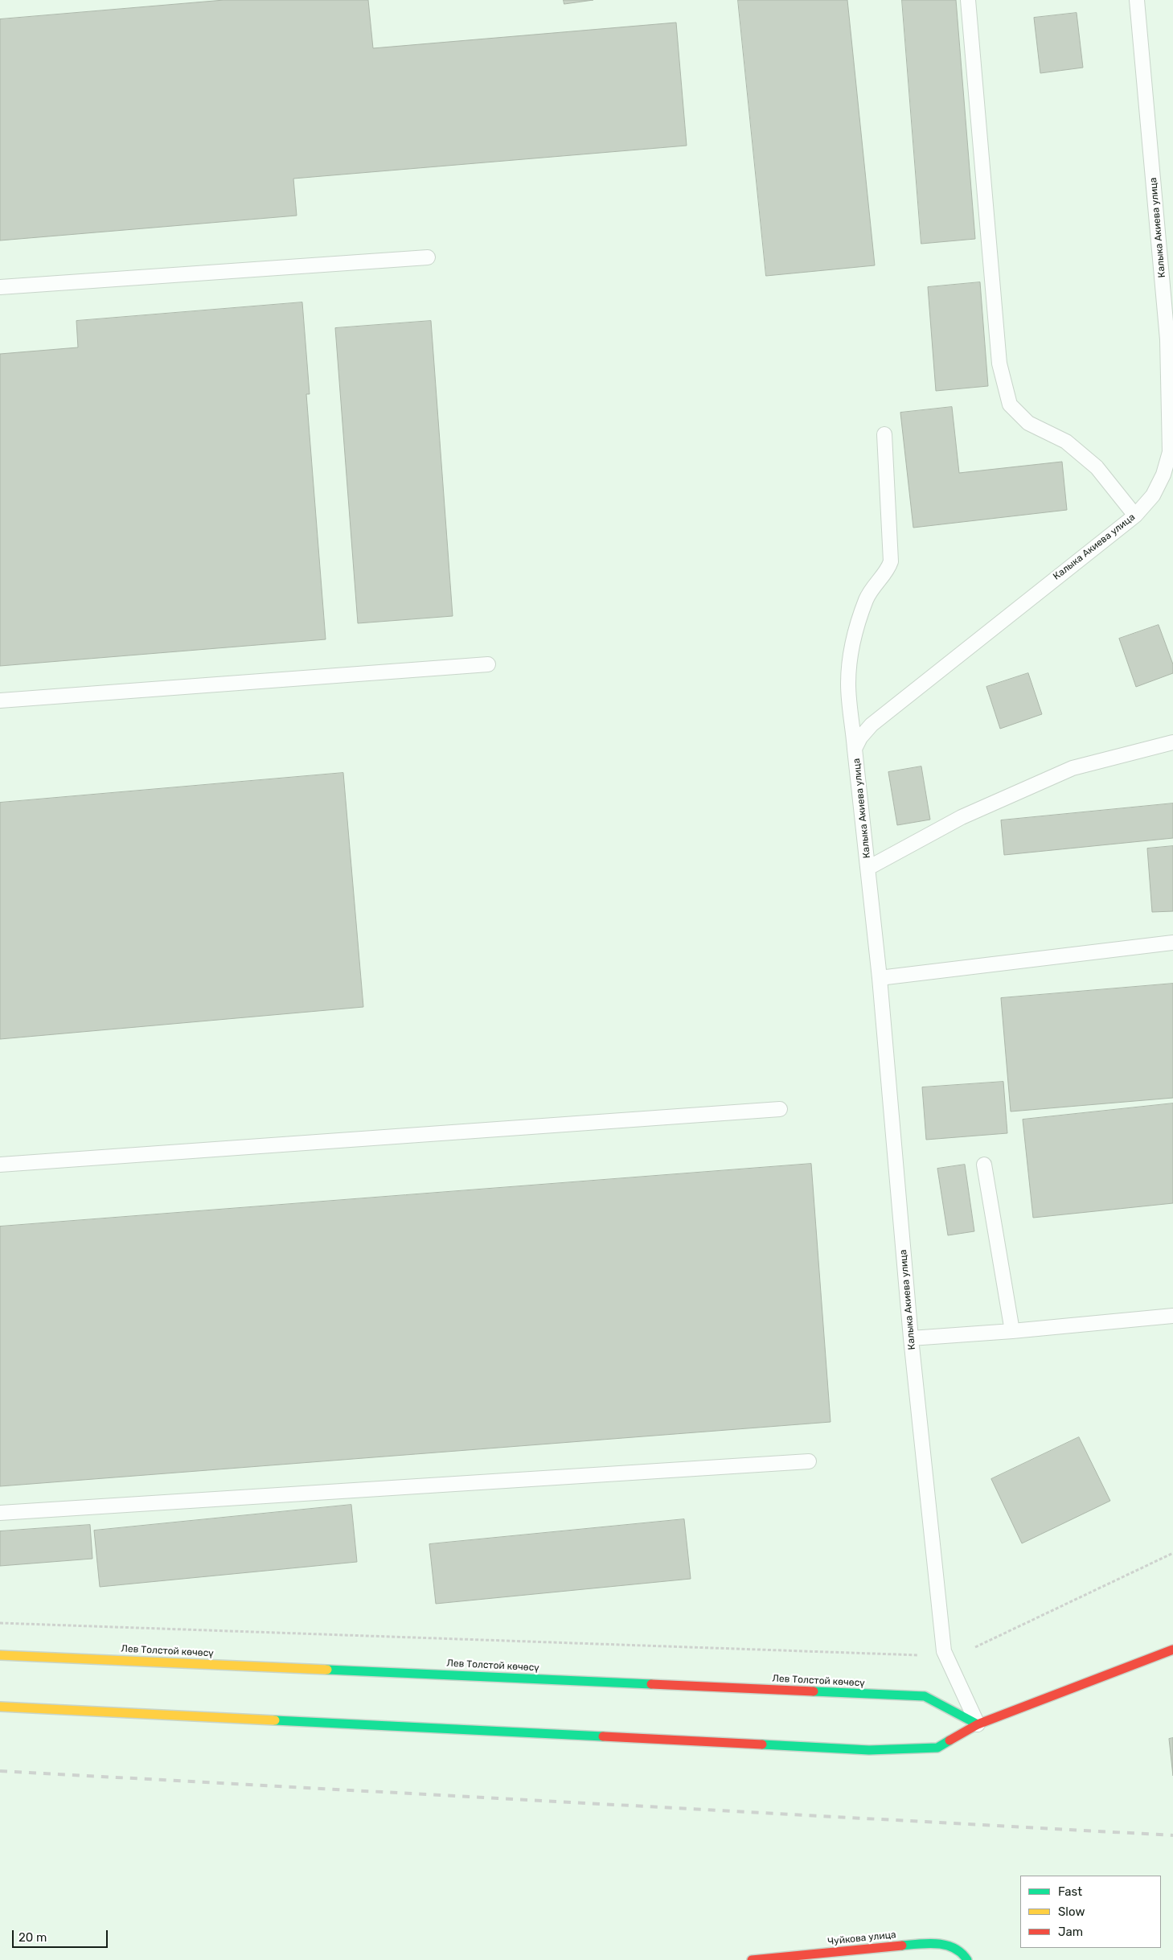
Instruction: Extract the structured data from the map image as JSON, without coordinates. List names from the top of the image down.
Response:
{
  "streets": {
    "main road": ["Лев Толстой көчөсү", "Чуйкова улица"],
    "lane": ["Калыка Акиева улица"]
  },
  "crossings": [
    ["Калыка Акиева улица", "Лев Толстой көчөсү"]
  ],
  "legend": ["Fast", "Slow", "Jam"],
  "scale_bar": "20 m"
}
